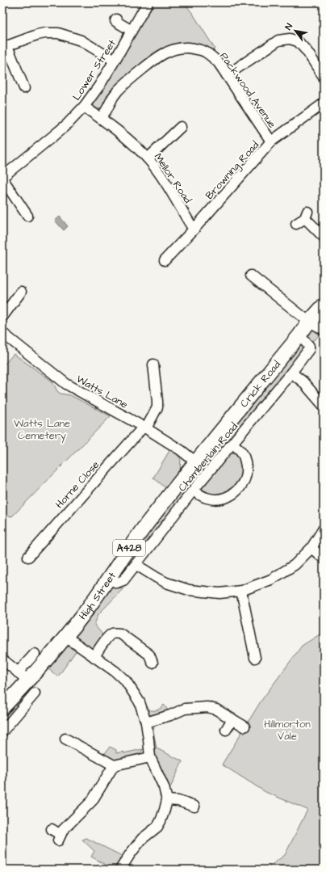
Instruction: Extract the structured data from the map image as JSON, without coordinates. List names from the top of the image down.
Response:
{
  "streets": {
    "highway": ["Crick Road", "A428", "High Street"],
    "street": [
      "Lower Street",
      "Packwood Avenue",
      "Browning Road",
      "Mellor Road",
      "Watts Lane",
      "Chamberlain Road",
      "Horne Close"
    ]
  },
  "crossings": [
    ["Lower Street", "Mellor Road"],
    ["Packwood Avenue", "Browning Road"],
    ["Packwood Avenue", "Mellor Road"],
    ["Browning Road", "Mellor Road"],
    ["Crick Road", "Watts Lane"],
    ["Crick Road", "Chamberlain Road"],
    ["Crick Road", "High Street"],
    ["Watts Lane", "Horne Close"],
    ["Watts Lane", "High Street"],
    ["Chamberlain Road", "High Street"]
  ],
  "parks": ["Watts Lane Cemetery", "Hillmorton Vale"],
  "north": "top left"
}
